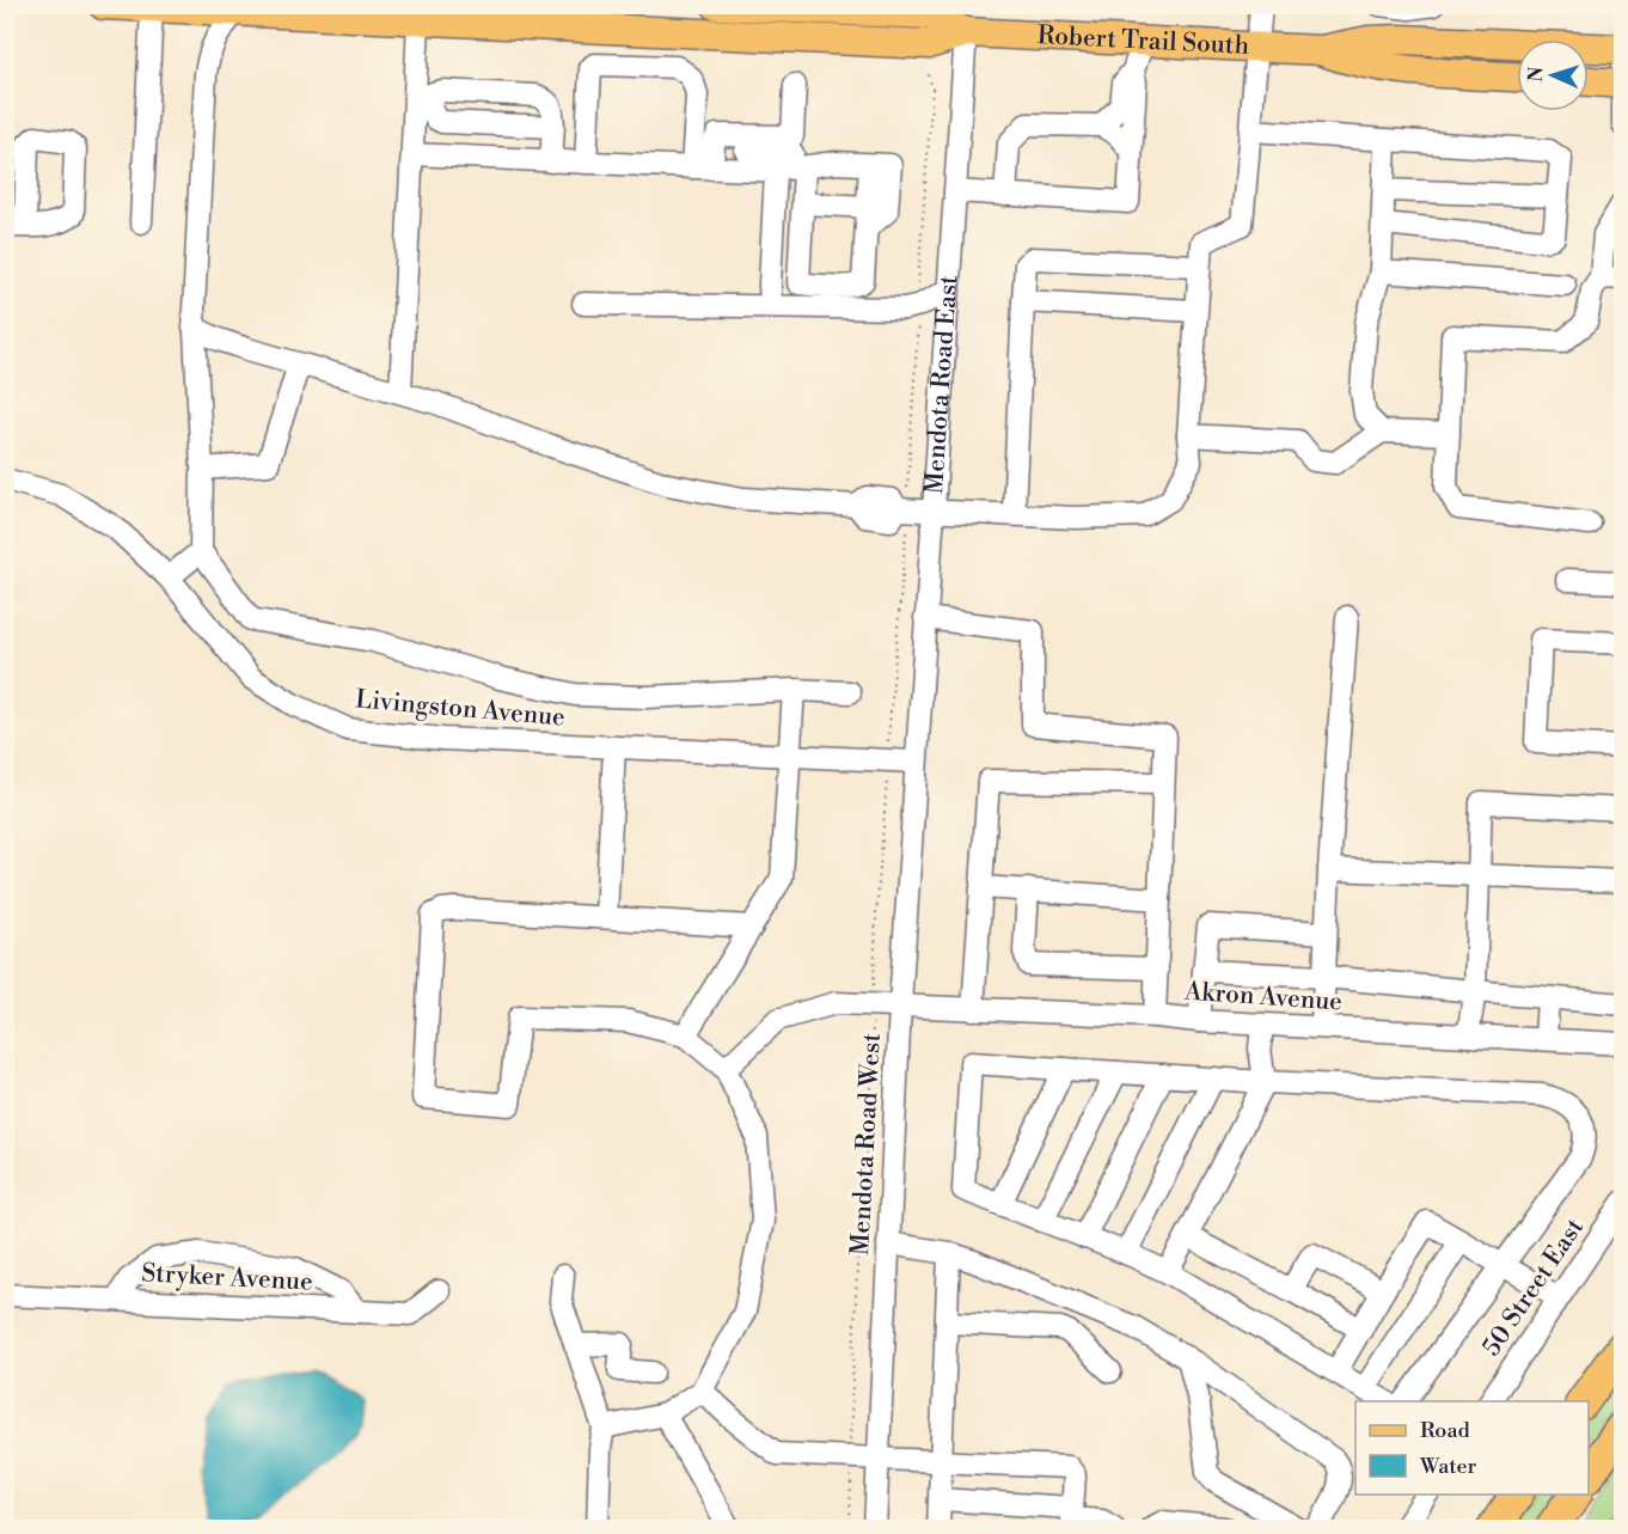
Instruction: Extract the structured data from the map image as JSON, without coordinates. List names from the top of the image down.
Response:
{
  "streets": {
    "main road": ["Robert Trail South"],
    "street": [
      "Mendota Road East",
      "Livingston Avenue",
      "Akron Avenue",
      "Mendota Road West",
      "Stryker Avenue",
      "50 Street East"
    ]
  },
  "crossings": [
    ["Robert Trail South", "Mendota Road East"],
    ["Mendota Road East", "Livingston Avenue"],
    ["Mendota Road East", "Mendota Road West"],
    ["Livingston Avenue", "Mendota Road West"],
    ["Akron Avenue", "Mendota Road West"]
  ],
  "legend": ["Road", "Water"],
  "north": "left"
}
